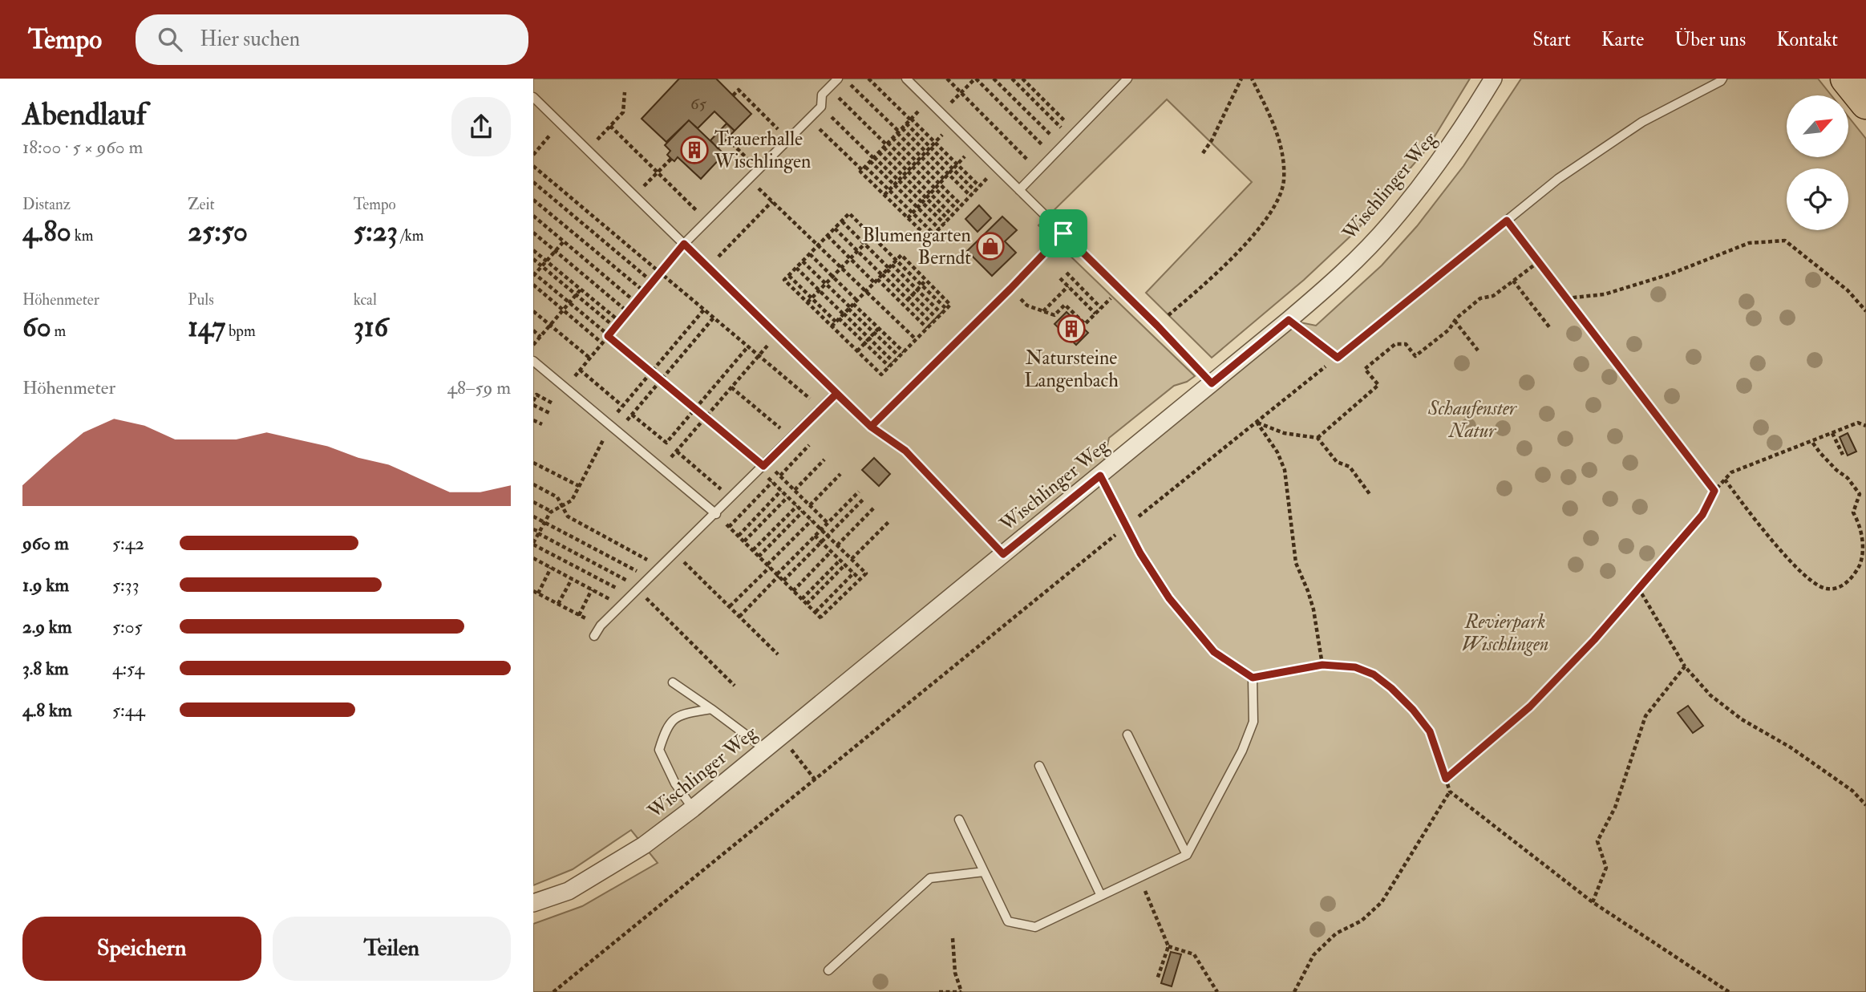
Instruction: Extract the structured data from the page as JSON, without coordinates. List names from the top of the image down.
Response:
{
  "streets": {
    "street": ["Wischlinger Weg"]
  },
  "parks": ["Schaufenster Natur", "Revierpark Wischlingen"],
  "places": {
    "building": ["Trauerhalle Wischlingen", "Natursteine Langenbach"],
    "shop": ["Blumengarten Berndt"]
  },
  "house_numbers": ["65"],
  "north": "top right",
  "page": {
    "header": "Tempo",
    "search": "Hier suchen",
    "nav": [
      "Start",
      "Karte",
      "Über uns",
      "Kontakt"
    ],
    "heading": ["Abendlauf", "18:00 · 5 × 960 m"],
    "stats": [
      ["Distanz", "4.80 km"],
      ["Zeit", "25:50"],
      ["Tempo", "5:23 /km"],
      ["Höhenmeter", "60 m"],
      ["Puls", "147 bpm"],
      ["kcal", "316"]
    ],
    "chart": ["Höhenmeter", "48–59 m"],
    "list": [
      {
        "name": "960 m",
        "note": "5:42"
      },
      {
        "name": "1.9 km",
        "note": "5:33"
      },
      {
        "name": "2.9 km",
        "note": "5:05"
      },
      {
        "name": "3.8 km",
        "note": "4:54"
      },
      {
        "name": "4.8 km",
        "note": "5:44"
      }
    ],
    "buttons": ["Speichern", "Teilen"]
  }
}
